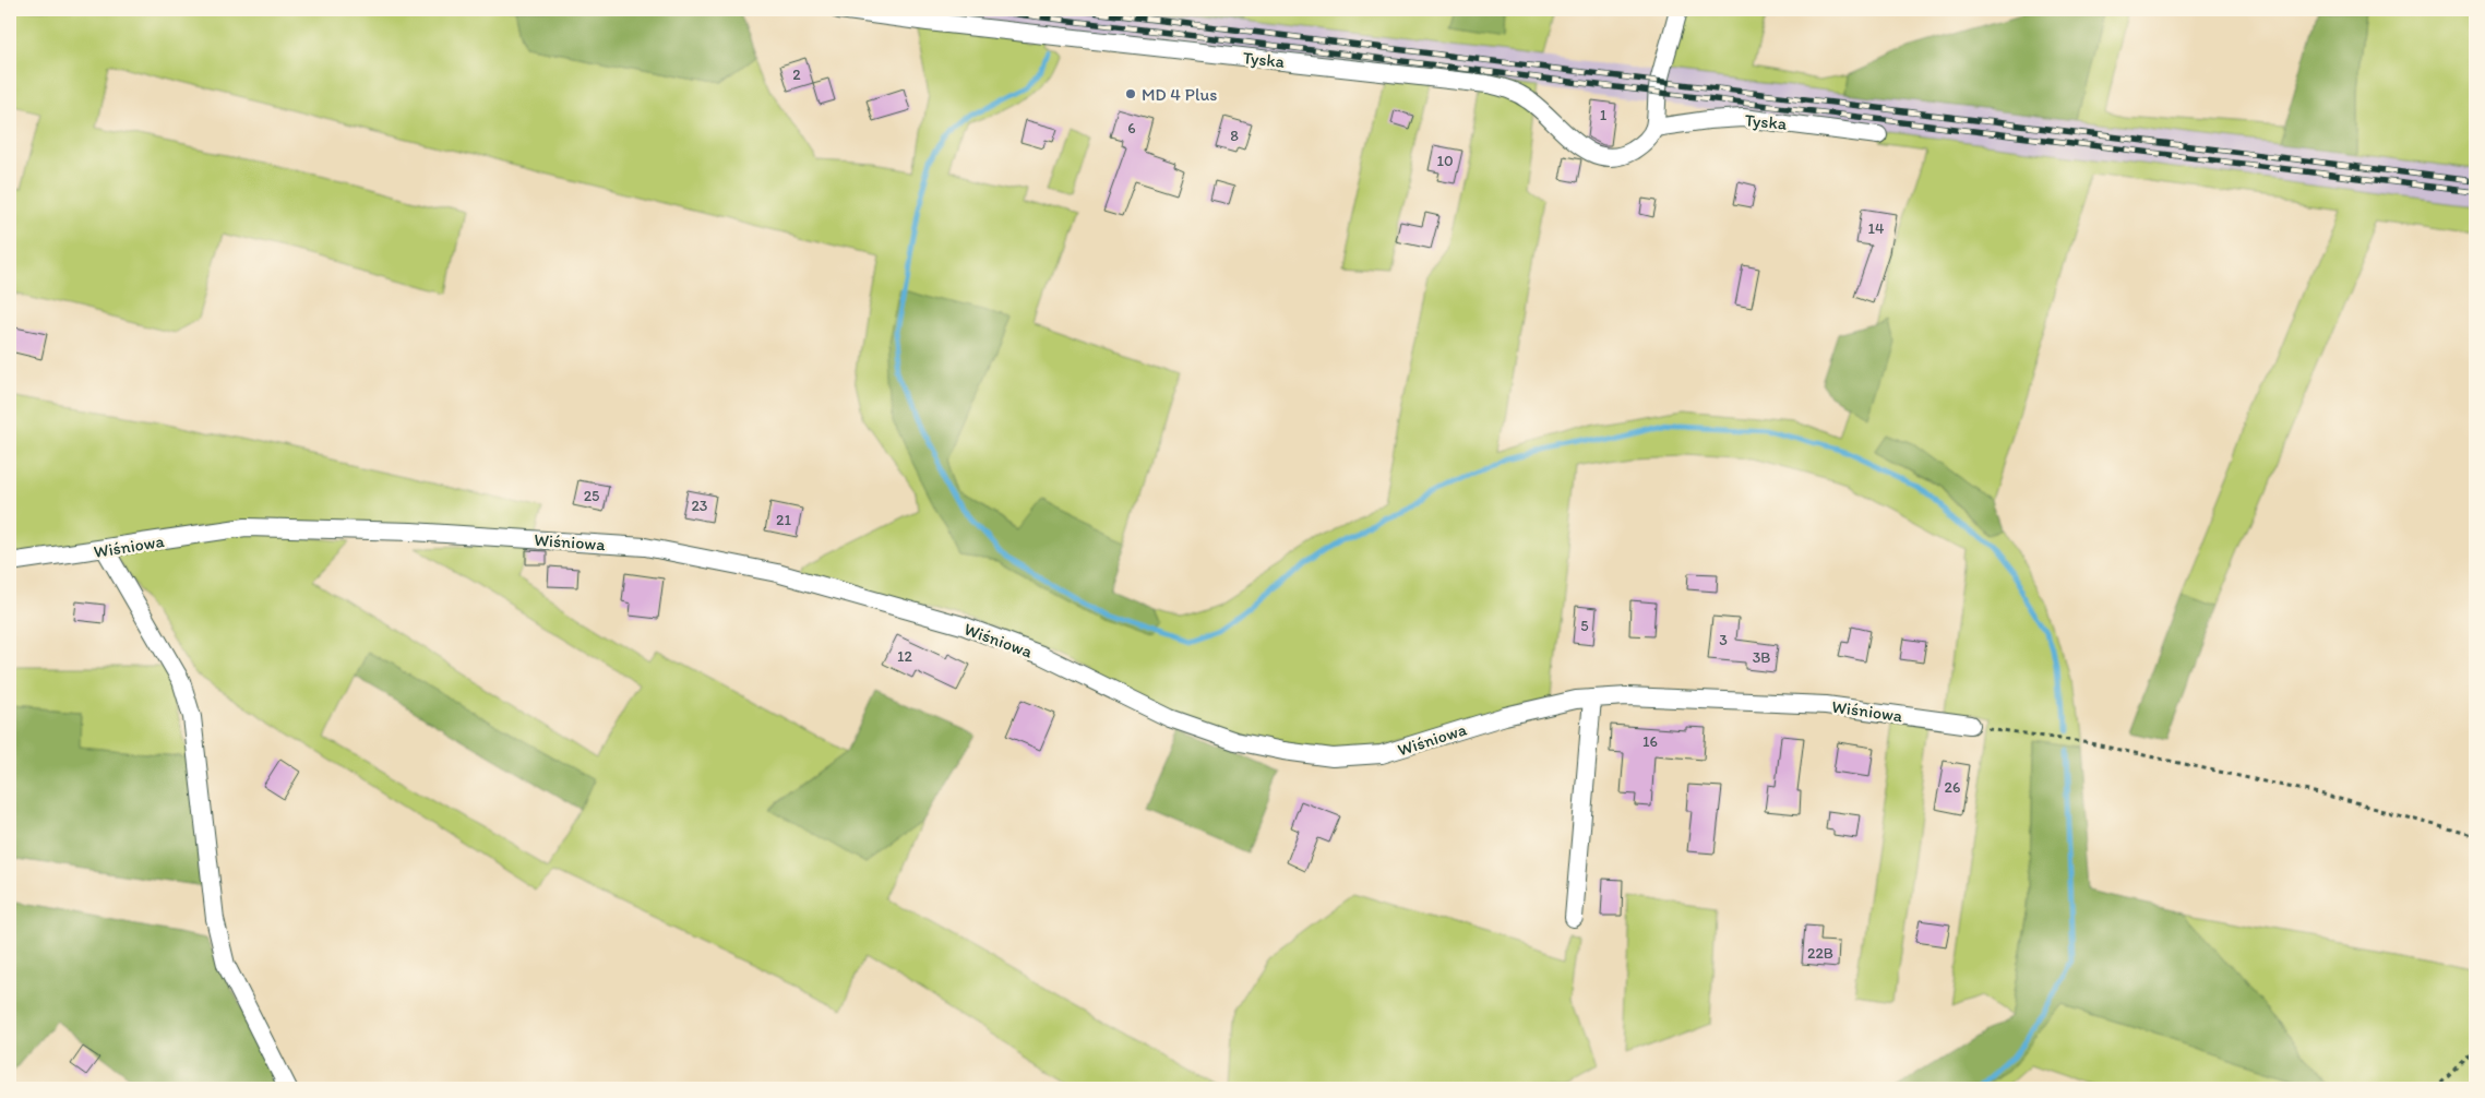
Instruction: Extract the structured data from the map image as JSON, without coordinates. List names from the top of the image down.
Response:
{
  "streets": {
    "street": ["Tyska", "Wiśniowa"]
  },
  "places": ["MD 4 Plus"],
  "house_numbers": [
    "2",
    "1",
    "6",
    "8",
    "10",
    "14",
    "25",
    "23",
    "21",
    "5",
    "3",
    "12",
    "3B",
    "16",
    "26",
    "22B"
  ]
}
